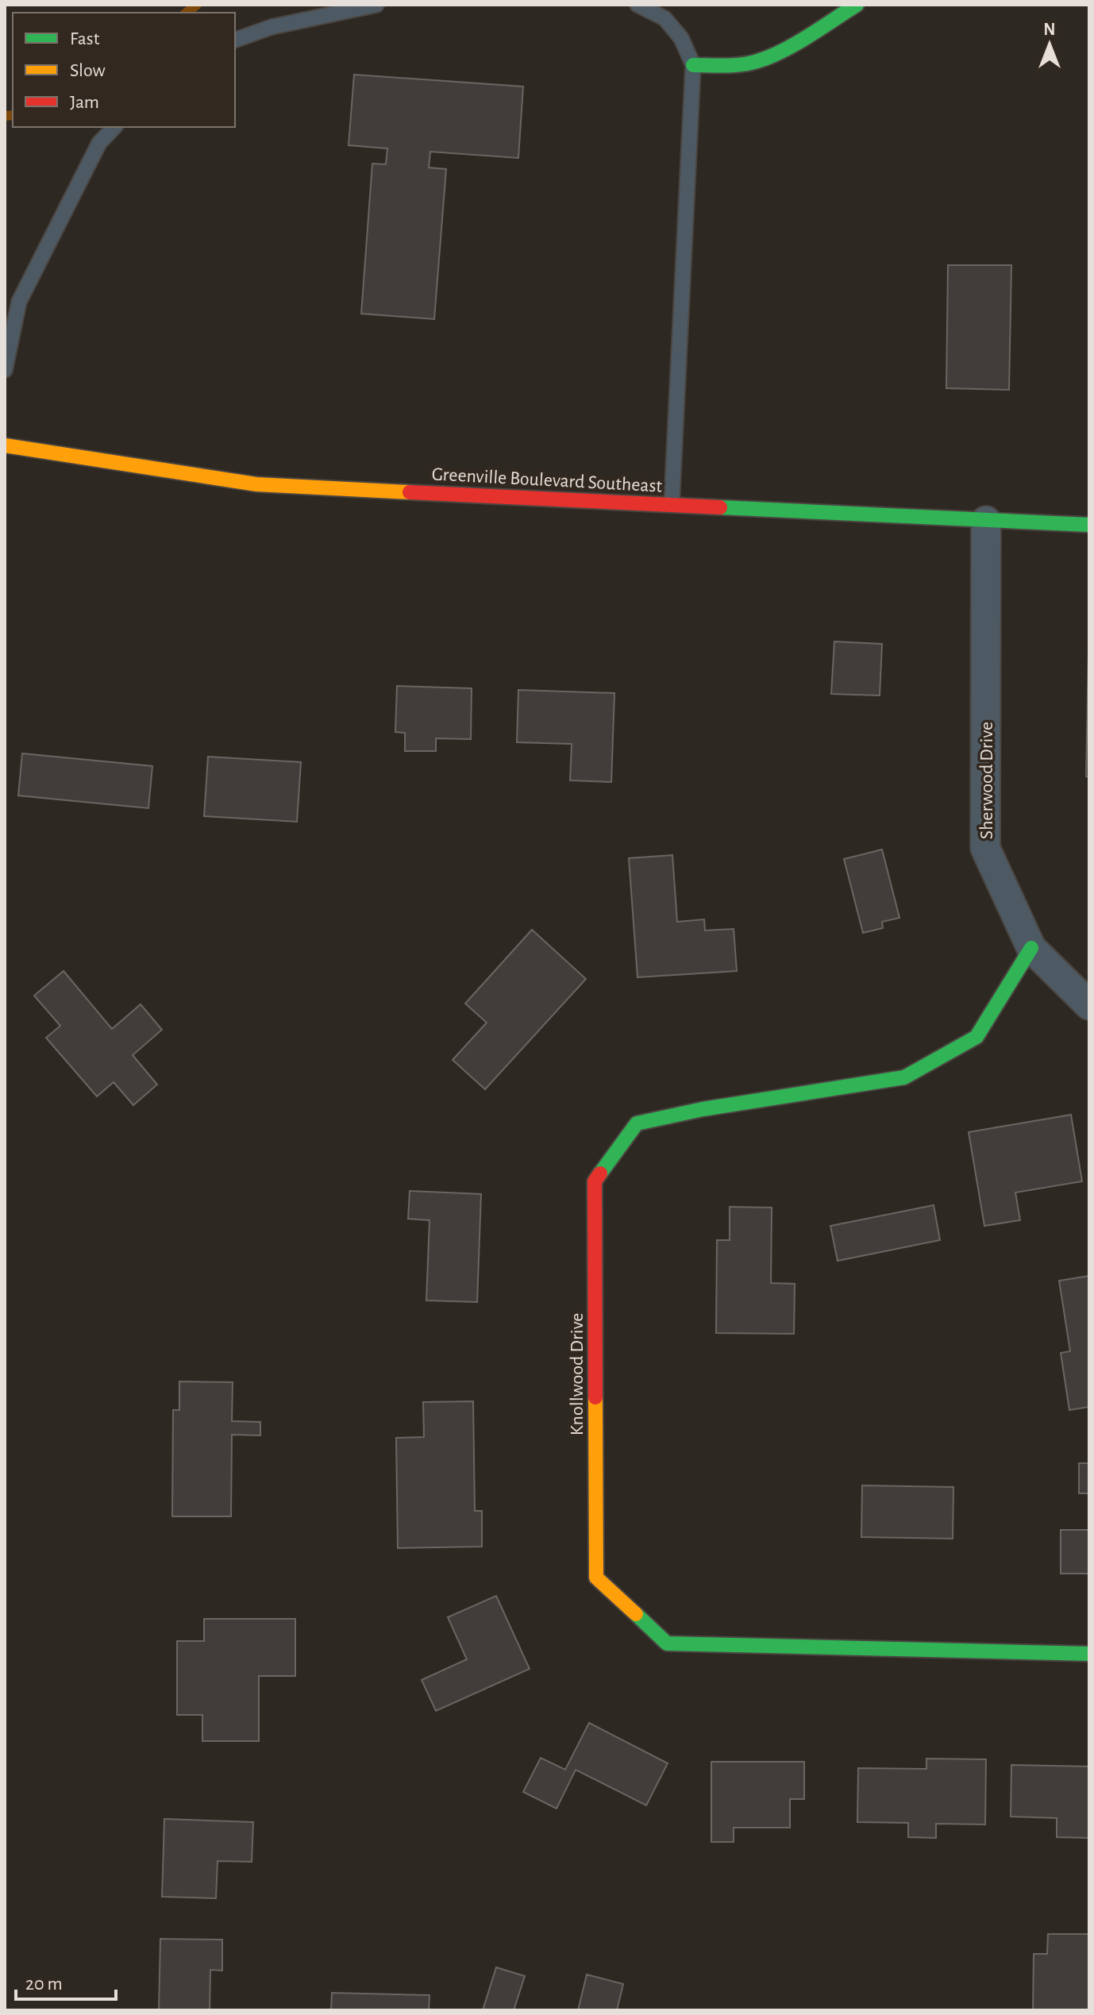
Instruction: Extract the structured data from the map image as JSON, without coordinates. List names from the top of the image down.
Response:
{
  "streets": {
    "main road": ["Greenville Boulevard Southeast", "Knollwood Drive"],
    "street": ["Sherwood Drive"]
  },
  "crossings": [
    ["Greenville Boulevard Southeast", "Sherwood Drive"],
    ["Sherwood Drive", "Knollwood Drive"]
  ],
  "legend": ["Fast", "Slow", "Jam"],
  "scale_bar": "20 m",
  "north": "top"
}
